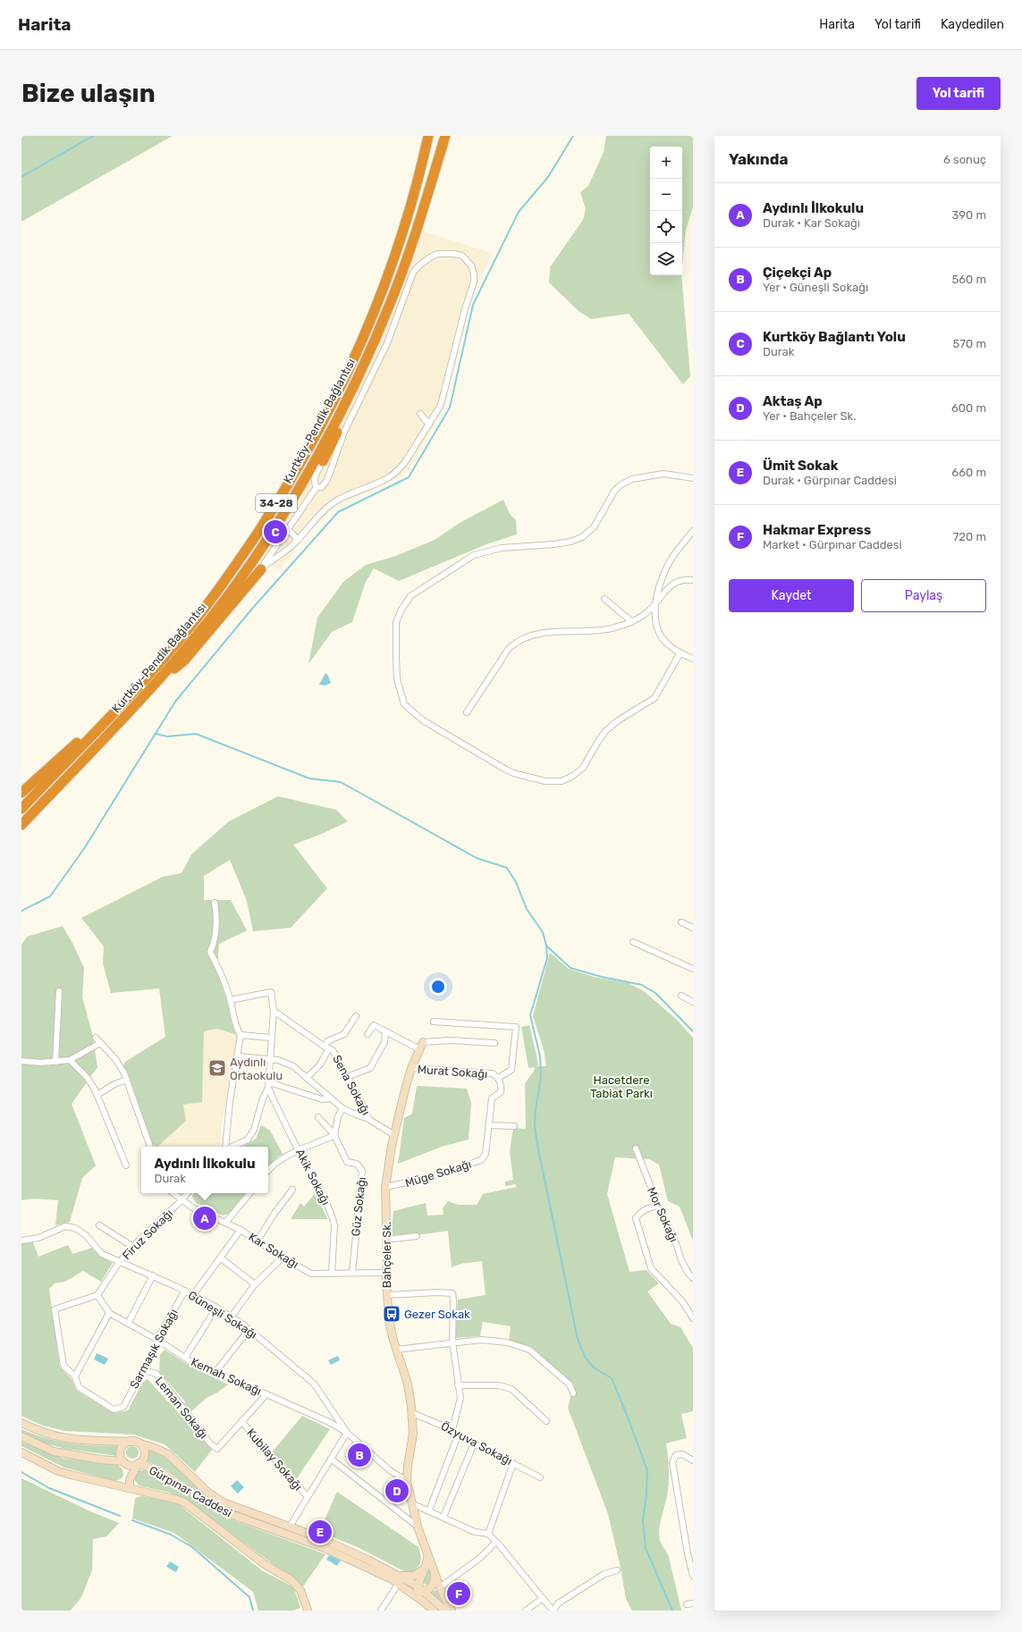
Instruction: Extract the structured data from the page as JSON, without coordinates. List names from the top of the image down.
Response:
{
  "streets": {
    "highway": ["Kurtköy-Pendik Bağlantısı", "34-28"],
    "main road": ["Bahçeler Sk.", "Gürpınar Caddesi"],
    "street": [
      "Murat Sokağı",
      "Sena Sokağı",
      "Müge Sokağı",
      "Akik Sokağı",
      "Güz Sokağı",
      "Mor Sokağı",
      "Firuz Sokağı",
      "Kar Sokağı",
      "Güneşli Sokağı",
      "Sarmaşık Sokağı",
      "Kemah Sokağı",
      "Leman Sokağı",
      "Özyuva Sokağı",
      "Kubilay Sokağı"
    ]
  },
  "crossings": [
    ["Murat Sokağı", "Müge Sokağı"],
    ["Murat Sokağı", "Bahçeler Sk."],
    ["Sena Sokağı", "Bahçeler Sk."],
    ["Müge Sokağı", "Bahçeler Sk."],
    ["Akik Sokağı", "Kar Sokağı"],
    ["Güz Sokağı", "Kar Sokağı"],
    ["Firuz Sokağı", "Kar Sokağı"],
    ["Firuz Sokağı", "Güneşli Sokağı"],
    ["Firuz Sokağı", "Kemah Sokağı"],
    ["Kar Sokağı", "Bahçeler Sk."],
    ["Bahçeler Sk.", "Güneşli Sokağı"],
    ["Bahçeler Sk.", "Özyuva Sokağı"],
    ["Güneşli Sokağı", "Sarmaşık Sokağı"],
    ["Güneşli Sokağı", "Kemah Sokağı"],
    ["Sarmaşık Sokağı", "Kemah Sokağı"],
    ["Sarmaşık Sokağı", "Leman Sokağı"],
    ["Leman Sokağı", "Kubilay Sokağı"]
  ],
  "parks": ["Hacetdere Tabiat Parkı"],
  "places": {
    "school or university": ["Aydınlı Ortaokulu"],
    "bus stop": ["Gezer Sokak"]
  },
  "page": {
    "header": "Harita",
    "nav": ["Harita", "Yol tarifi", "Kaydedilen"],
    "buttons": [
      "Yol tarifi",
      ["Kaydet", "Paylaş"]
    ],
    "title": "Bize ulaşın",
    "heading": ["Yakında", "6 sonuç"],
    "map_buttons": ["+", "−"],
    "list": [
      {
        "mark": "A",
        "name": "Aydınlı İlkokulu",
        "note": "Durak · Kar Sokağı",
        "value": "390 m"
      },
      {
        "mark": "B",
        "name": "Çiçekçi Ap",
        "note": "Yer · Güneşli Sokağı",
        "value": "560 m"
      },
      {
        "mark": "C",
        "name": "Kurtköy Bağlantı Yolu",
        "note": "Durak",
        "value": "570 m"
      },
      {
        "mark": "D",
        "name": "Aktaş Ap",
        "note": "Yer · Bahçeler Sk.",
        "value": "600 m"
      },
      {
        "mark": "E",
        "name": "Ümit Sokak",
        "note": "Durak · Gürpınar Caddesi",
        "value": "660 m"
      },
      {
        "mark": "F",
        "name": "Hakmar Express",
        "note": "Market · Gürpınar Caddesi",
        "value": "720 m"
      }
    ],
    "pins": [
      "C",
      "A",
      "B",
      "D",
      "E",
      "F"
    ],
    "popup": ["Aydınlı İlkokulu", "Durak"]
  }
}
